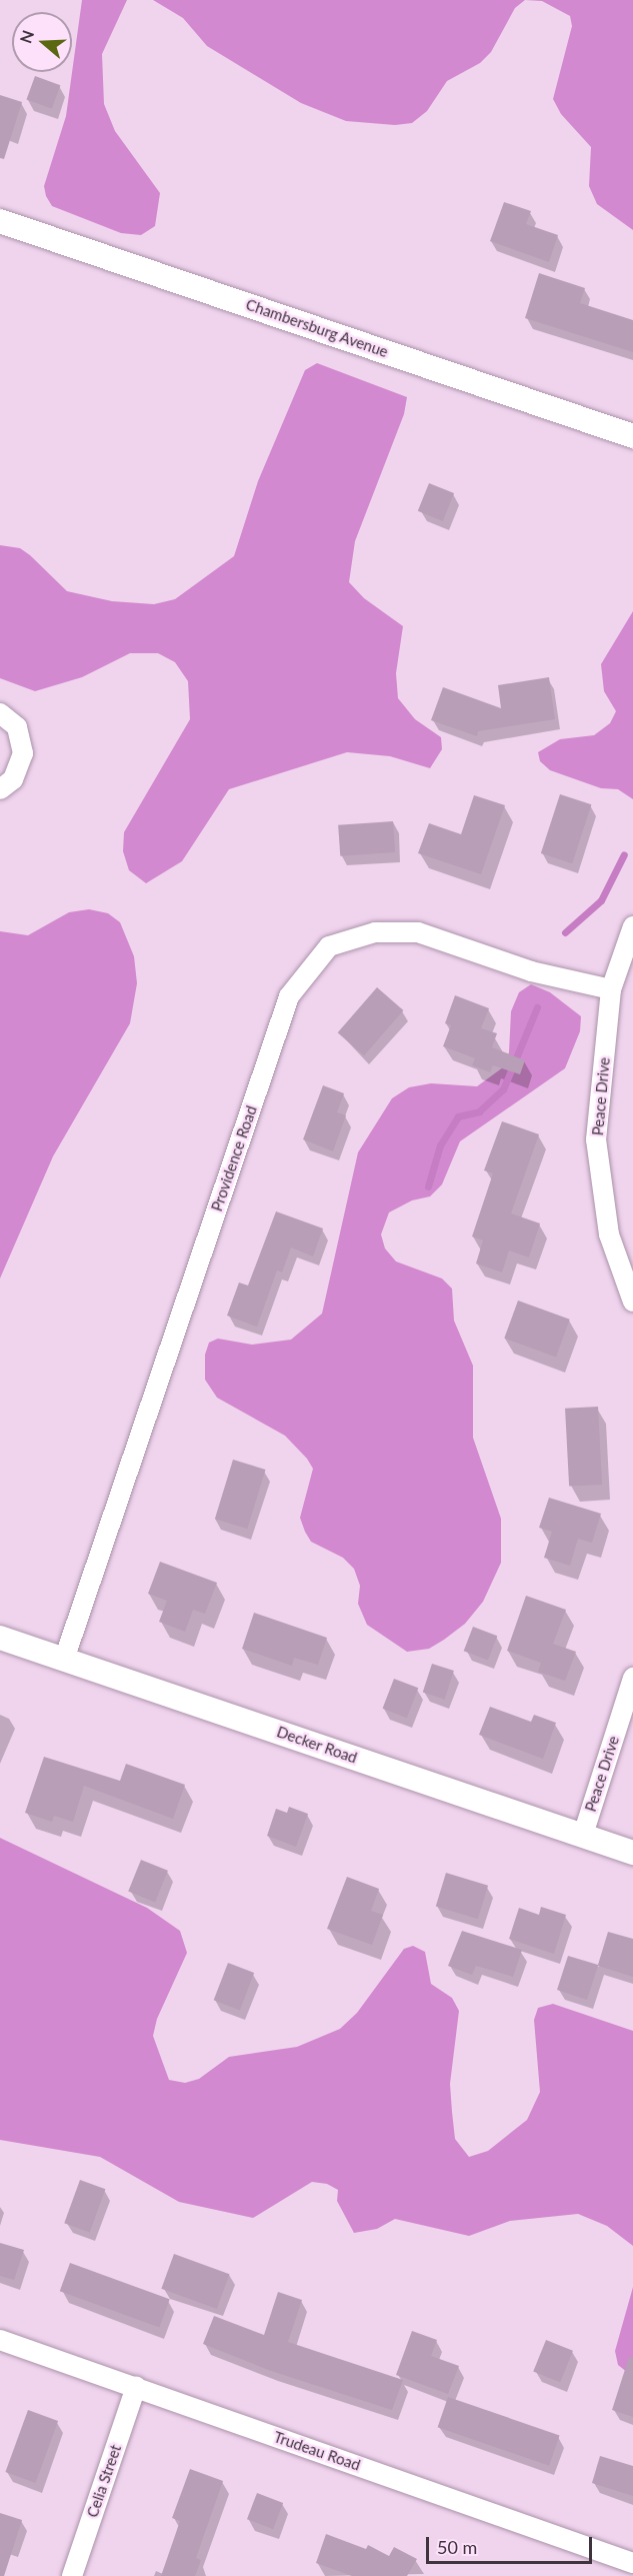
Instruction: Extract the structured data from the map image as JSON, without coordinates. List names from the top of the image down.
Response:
{
  "streets": {
    "street": [
      "Chambersburg Avenue",
      "Peace Drive",
      "Providence Road",
      "Decker Road",
      "Trudeau Road",
      "Celia Street"
    ]
  },
  "crossings": [
    ["Peace Drive", "Providence Road"],
    ["Peace Drive", "Decker Road"],
    ["Providence Road", "Decker Road"],
    ["Trudeau Road", "Celia Street"]
  ],
  "scale_bar": "50 m",
  "north": "left"
}
